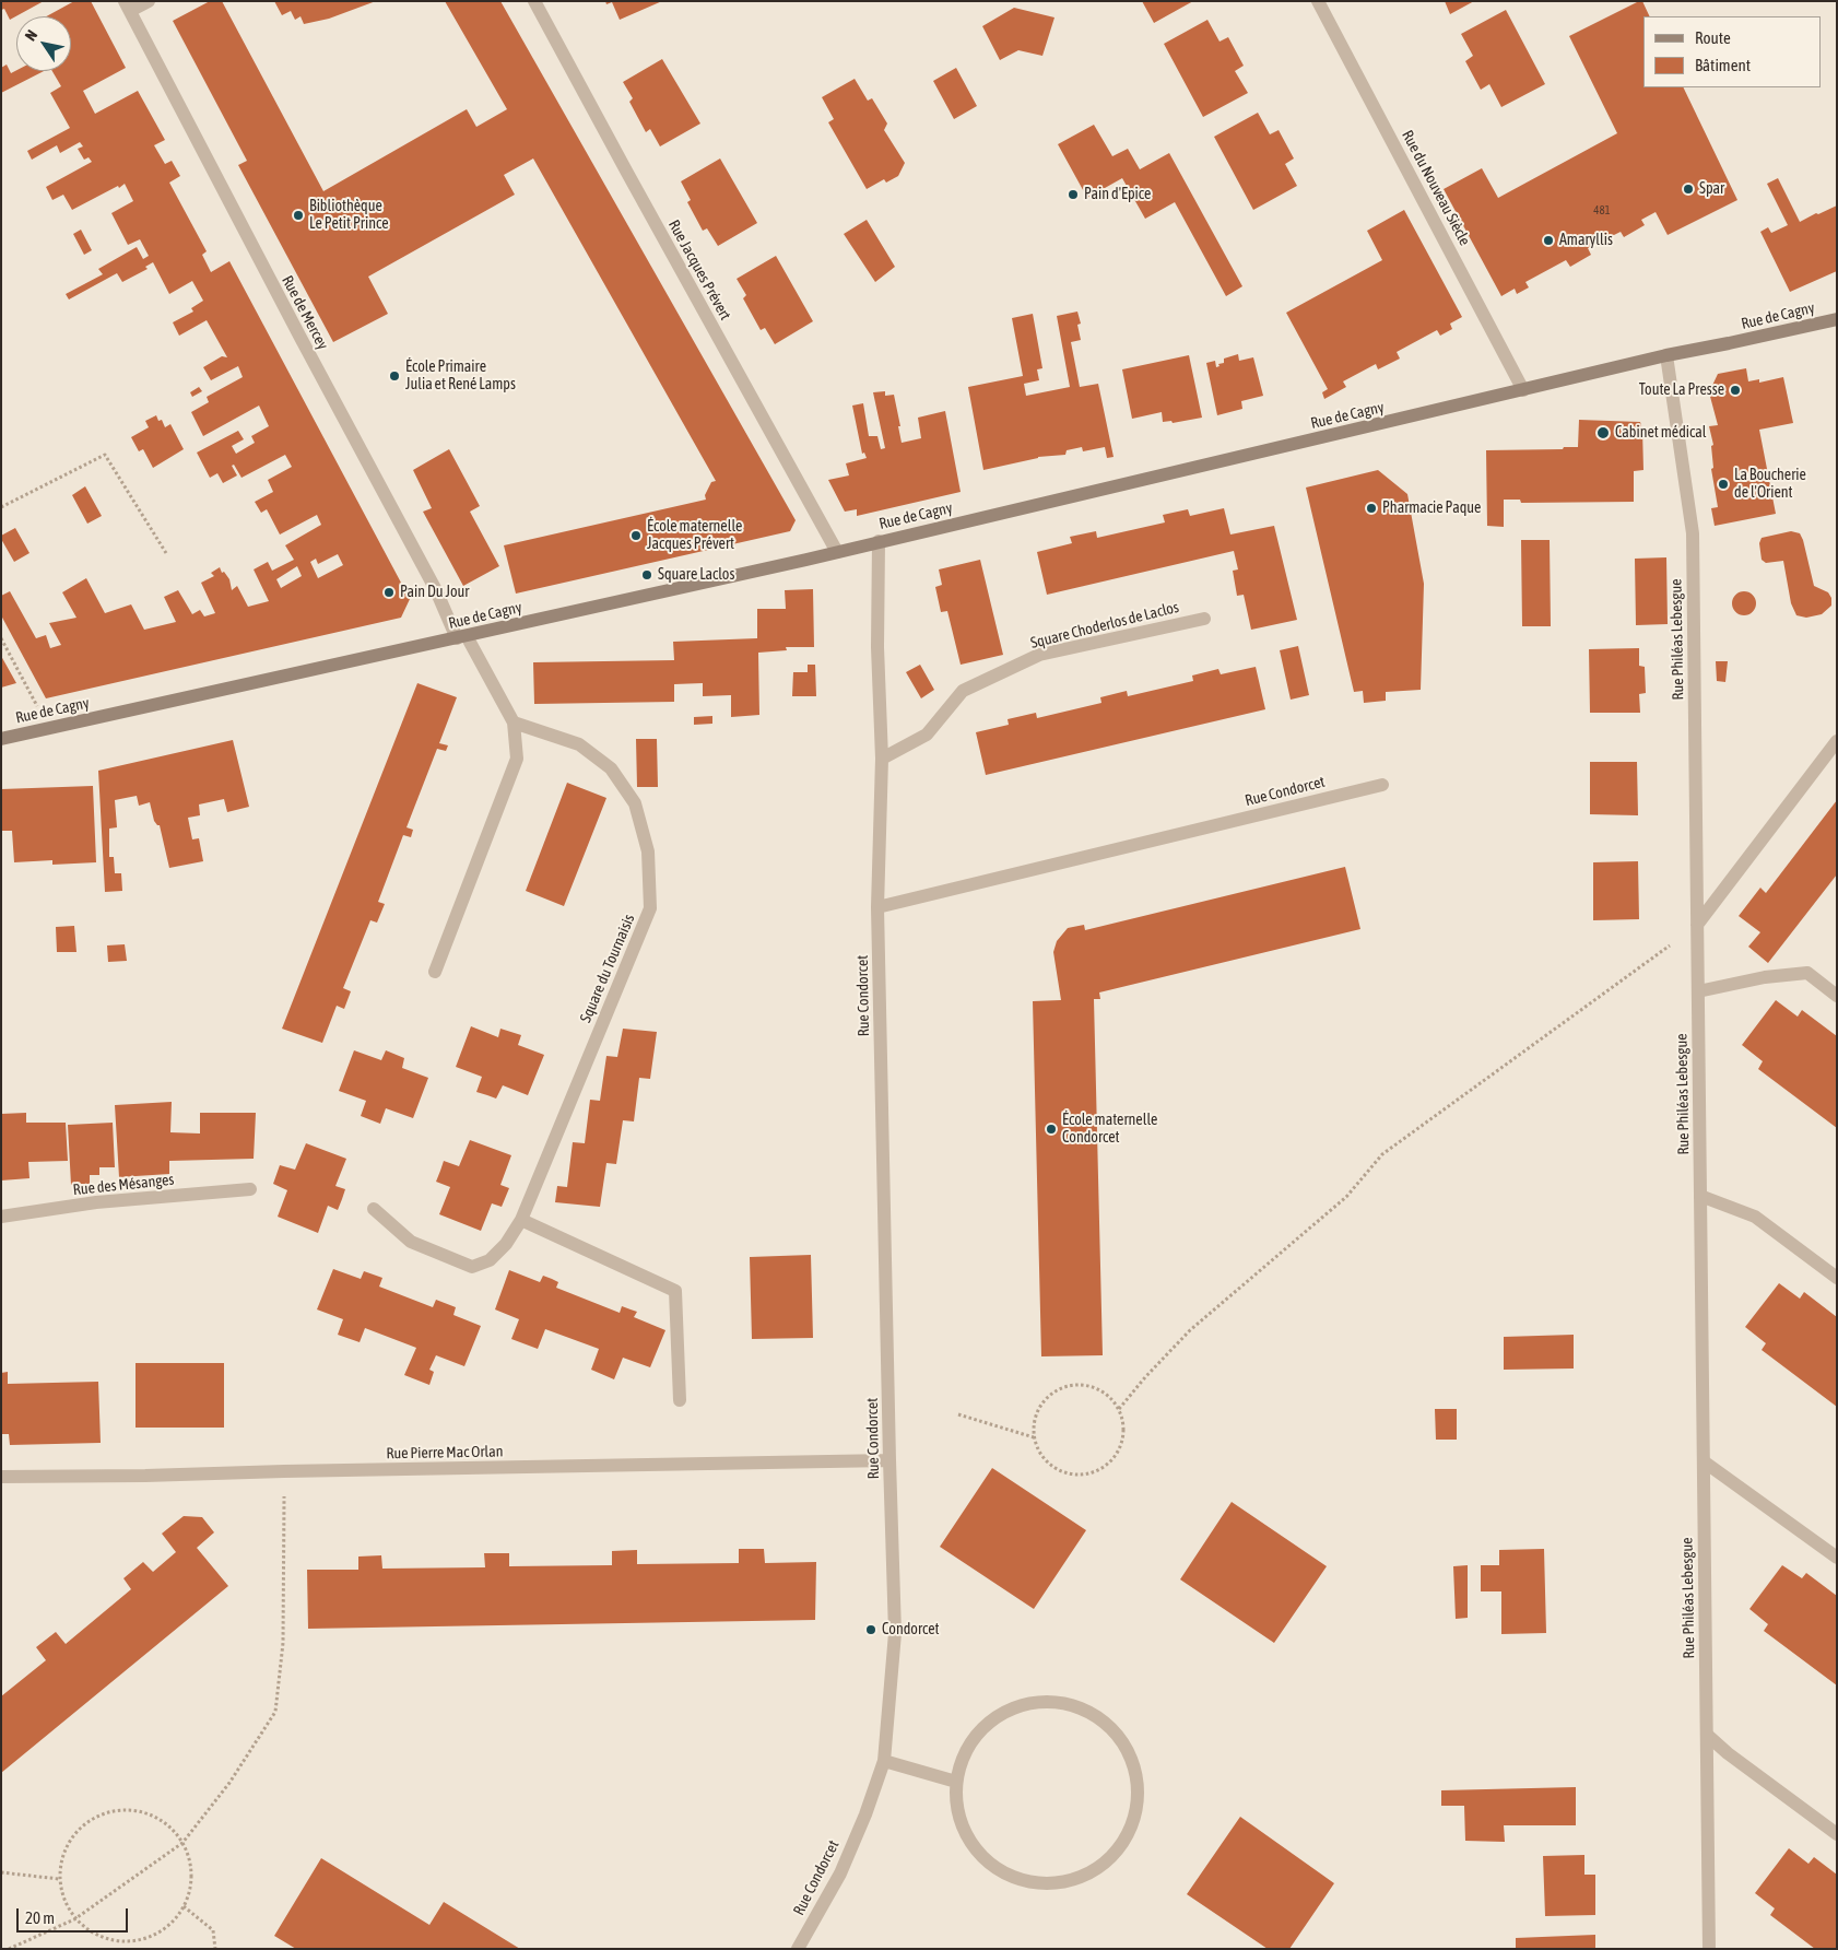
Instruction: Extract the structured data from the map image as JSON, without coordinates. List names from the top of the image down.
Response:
{
  "streets": {
    "main road": ["Rue de Cagny"],
    "street": [
      "Rue du Nouveau Siècle",
      "Rue Jacques Prévert",
      "Rue de Mercey",
      "Square Choderlos de Laclos",
      "Rue Philéas Lebesgue",
      "Rue Condorcet",
      "Square du Tournaisis",
      "Rue des Mésanges",
      "Rue Pierre Mac Orlan"
    ]
  },
  "crossings": [
    ["Rue du Nouveau Siècle", "Rue de Cagny"],
    ["Rue Jacques Prévert", "Rue de Cagny"],
    ["Rue de Mercey", "Rue de Cagny"],
    ["Rue de Cagny", "Rue Philéas Lebesgue"],
    ["Rue de Cagny", "Rue Condorcet"],
    ["Square Choderlos de Laclos", "Rue Condorcet"],
    ["Rue Condorcet", "Rue Pierre Mac Orlan"]
  ],
  "places": [
    "Spar",
    "Pain d'Epice",
    "Bibliothèque Le Petit Prince",
    "Amaryllis",
    "École Primaire Julia et René Lamps",
    "Toute La Presse",
    "Cabinet médical",
    "La Boucherie de l'Orient",
    "Pharmacie Paque",
    "École maternelle Jacques Prévert",
    "Square Laclos",
    "Pain Du Jour",
    "École maternelle Condorcet",
    "Condorcet"
  ],
  "house_numbers": ["481"],
  "legend": ["Route", "Bâtiment"],
  "scale_bar": "20 m",
  "north": "top left"
}
